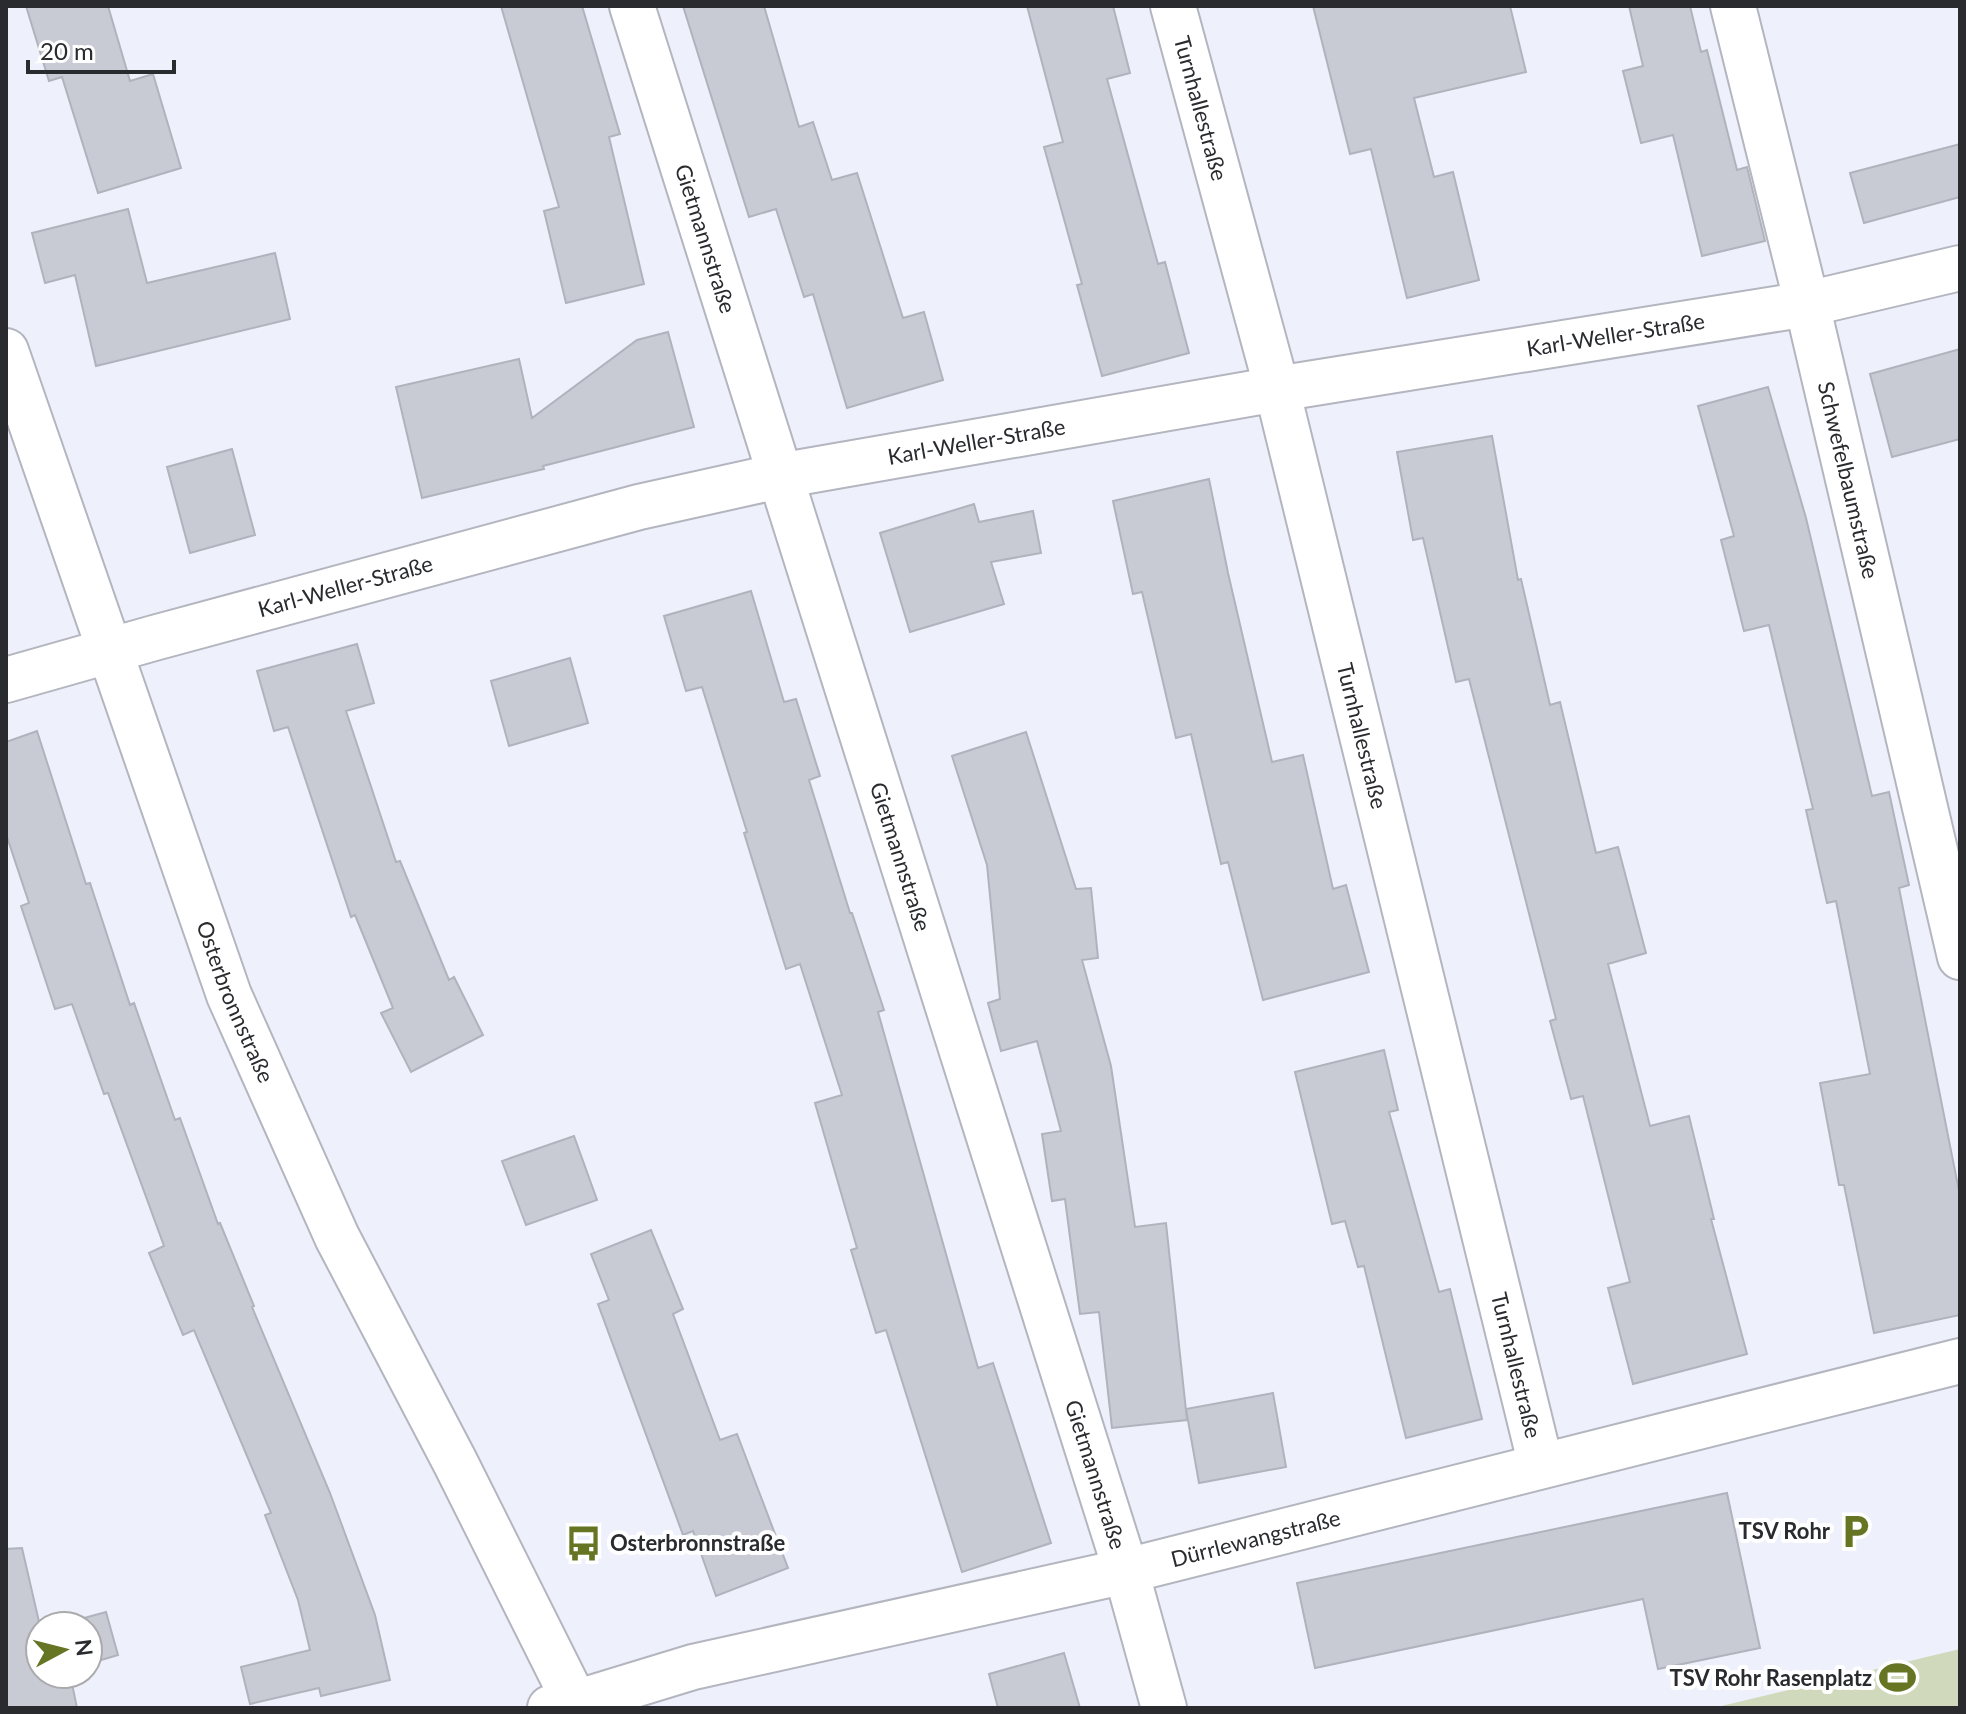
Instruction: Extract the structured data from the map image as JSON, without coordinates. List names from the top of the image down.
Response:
{
  "streets": {
    "street": [
      "Turnhallestraße",
      "Gietmannstraße",
      "Karl-Weller-Straße",
      "Schwefelbaumstraße",
      "Osterbronnstraße",
      "Dürrlewangstraße"
    ]
  },
  "crossings": [
    ["Turnhallestraße", "Karl-Weller-Straße"],
    ["Turnhallestraße", "Dürrlewangstraße"],
    ["Gietmannstraße", "Karl-Weller-Straße"],
    ["Gietmannstraße", "Dürrlewangstraße"],
    ["Karl-Weller-Straße", "Schwefelbaumstraße"],
    ["Karl-Weller-Straße", "Osterbronnstraße"],
    ["Osterbronnstraße", "Dürrlewangstraße"]
  ],
  "places": {
    "parking": ["TSV Rohr"],
    "bus stop": ["Osterbronnstraße"],
    "sports": ["TSV Rohr Rasenplatz"]
  },
  "scale_bar": "20 m",
  "north": "right"
}
